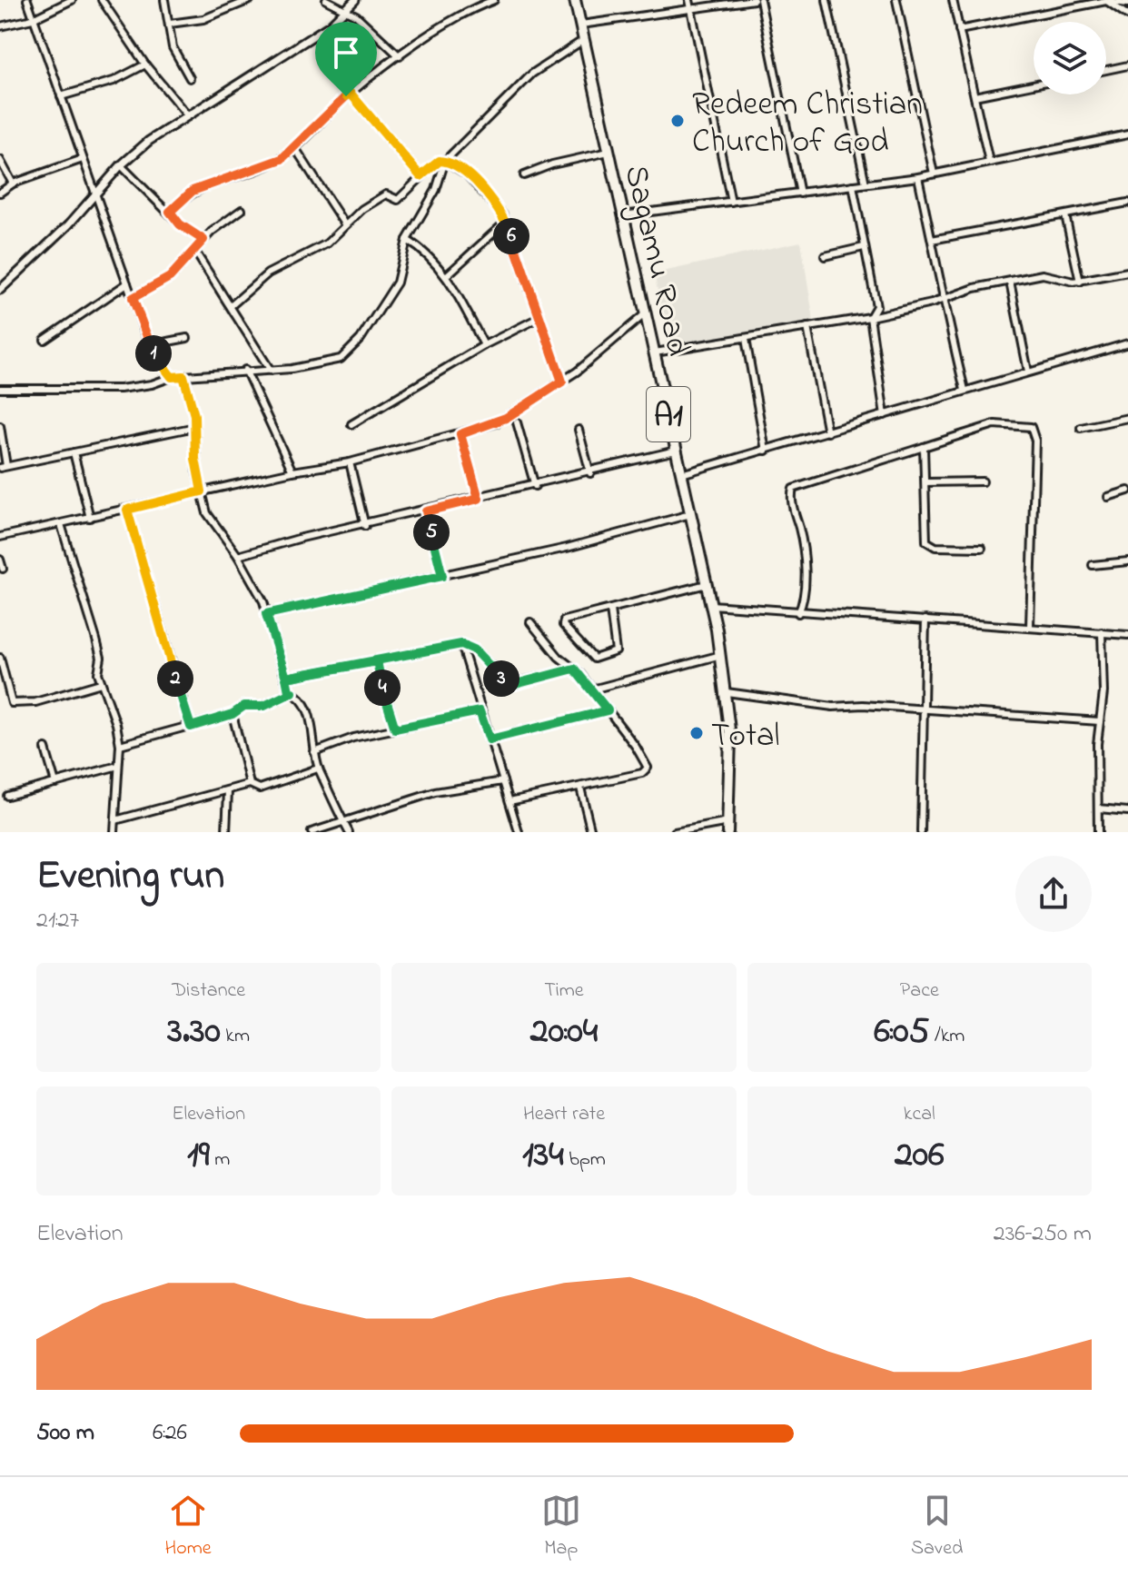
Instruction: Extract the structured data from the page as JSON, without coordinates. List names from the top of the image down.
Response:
{
  "streets": {
    "highway": ["Sagamu Road", "A1"]
  },
  "places": ["Redeem Christian Church of God", "Total"],
  "page": {
    "pins": [
      "6",
      "1",
      "5",
      "2",
      "3",
      "4"
    ],
    "heading": ["Evening run", "21:27"],
    "stats": [
      ["Distance", "3.30 km"],
      ["Time", "20:04"],
      ["Pace", "6:05 /km"],
      ["Elevation", "19 m"],
      ["Heart rate", "134 bpm"],
      ["kcal", "206"]
    ],
    "chart": ["Elevation", "236–250 m"],
    "list": [
      {
        "name": "500 m",
        "note": "6:26"
      }
    ],
    "tabs": ["Home", "Map", "Saved"]
  }
}
